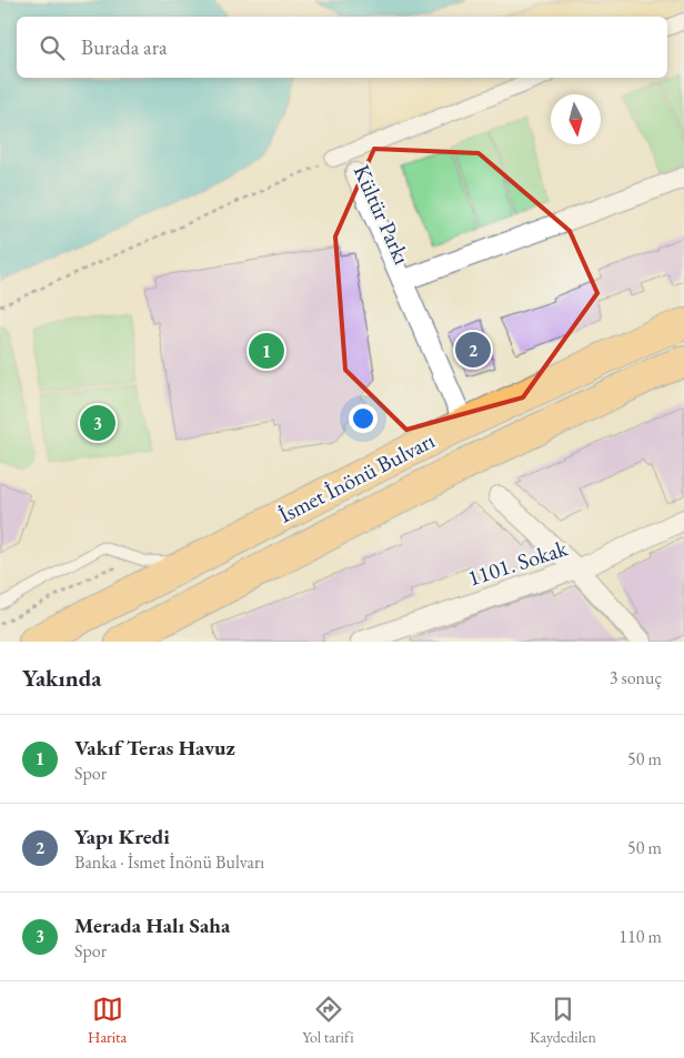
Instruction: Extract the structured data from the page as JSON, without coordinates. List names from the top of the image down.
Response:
{
  "streets": {
    "main road": ["İsmet İnönü Bulvarı"],
    "street": ["Kültür Parkı", "1101. Sokak"]
  },
  "north": "bottom",
  "page": {
    "search": "Burada ara",
    "pins": ["2", "1", "3"],
    "heading": ["Yakında", "3 sonuç"],
    "list": [
      {
        "mark": "1",
        "name": "Vakıf Teras Havuz",
        "note": "Spor",
        "value": "50 m"
      },
      {
        "mark": "2",
        "name": "Yapı Kredi",
        "note": "Banka · İsmet İnönü Bulvarı",
        "value": "50 m"
      },
      {
        "mark": "3",
        "name": "Merada Halı Saha",
        "note": "Spor",
        "value": "110 m"
      }
    ],
    "nav": ["Harita", "Yol tarifi", "Kaydedilen"]
  }
}
